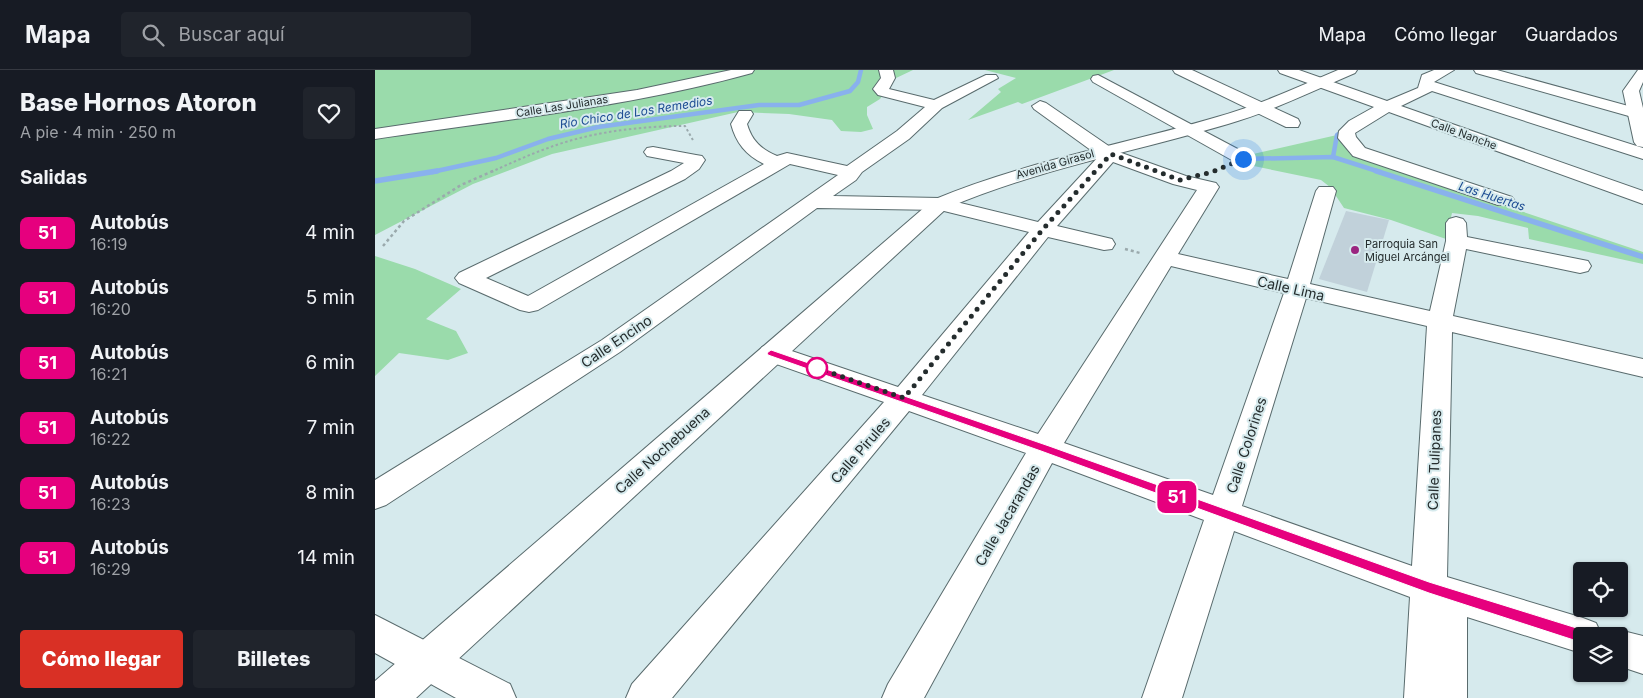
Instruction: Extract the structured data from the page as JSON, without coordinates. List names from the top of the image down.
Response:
{
  "streets": {
    "street": [
      "Calle Las Julianas",
      "Calle Nanche",
      "Avenida Girasol",
      "Calle Lima",
      "Calle Encino",
      "Calle Colorines",
      "Calle Nochebuena",
      "Calle Pirules",
      "Calle Tulipanes",
      "Calle Jacarandas"
    ]
  },
  "crossings": [
    ["Calle Nanche", "Avenida Girasol"],
    ["Avenida Girasol", "Calle Encino"],
    ["Avenida Girasol", "Calle Nochebuena"],
    ["Avenida Girasol", "Calle Pirules"],
    ["Calle Lima", "Calle Colorines"],
    ["Calle Lima", "Calle Tulipanes"],
    ["Calle Lima", "Calle Jacarandas"]
  ],
  "water": ["Río Chico de Los Remedios", "Las Huertas"],
  "places": ["Parroquia San Miguel Arcángel"],
  "lines": ["bus line 51"],
  "page": {
    "header": "Mapa",
    "search": "Buscar aquí",
    "nav": ["Mapa", "Cómo llegar", "Guardados"],
    "heading": [
      ["Base Hornos Atoron", "A pie · 4 min · 250 m"],
      "Salidas"
    ],
    "on_map": "51",
    "list": [
      {
        "mark": "51",
        "name": "Autobús",
        "note": "16:19",
        "value": "4 min"
      },
      {
        "mark": "51",
        "name": "Autobús",
        "note": "16:20",
        "value": "5 min"
      },
      {
        "mark": "51",
        "name": "Autobús",
        "note": "16:21",
        "value": "6 min"
      },
      {
        "mark": "51",
        "name": "Autobús",
        "note": "16:22",
        "value": "7 min"
      },
      {
        "mark": "51",
        "name": "Autobús",
        "note": "16:23",
        "value": "8 min"
      },
      {
        "mark": "51",
        "name": "Autobús",
        "note": "16:29",
        "value": "14 min"
      }
    ],
    "buttons": ["Cómo llegar", "Billetes"]
  }
}
